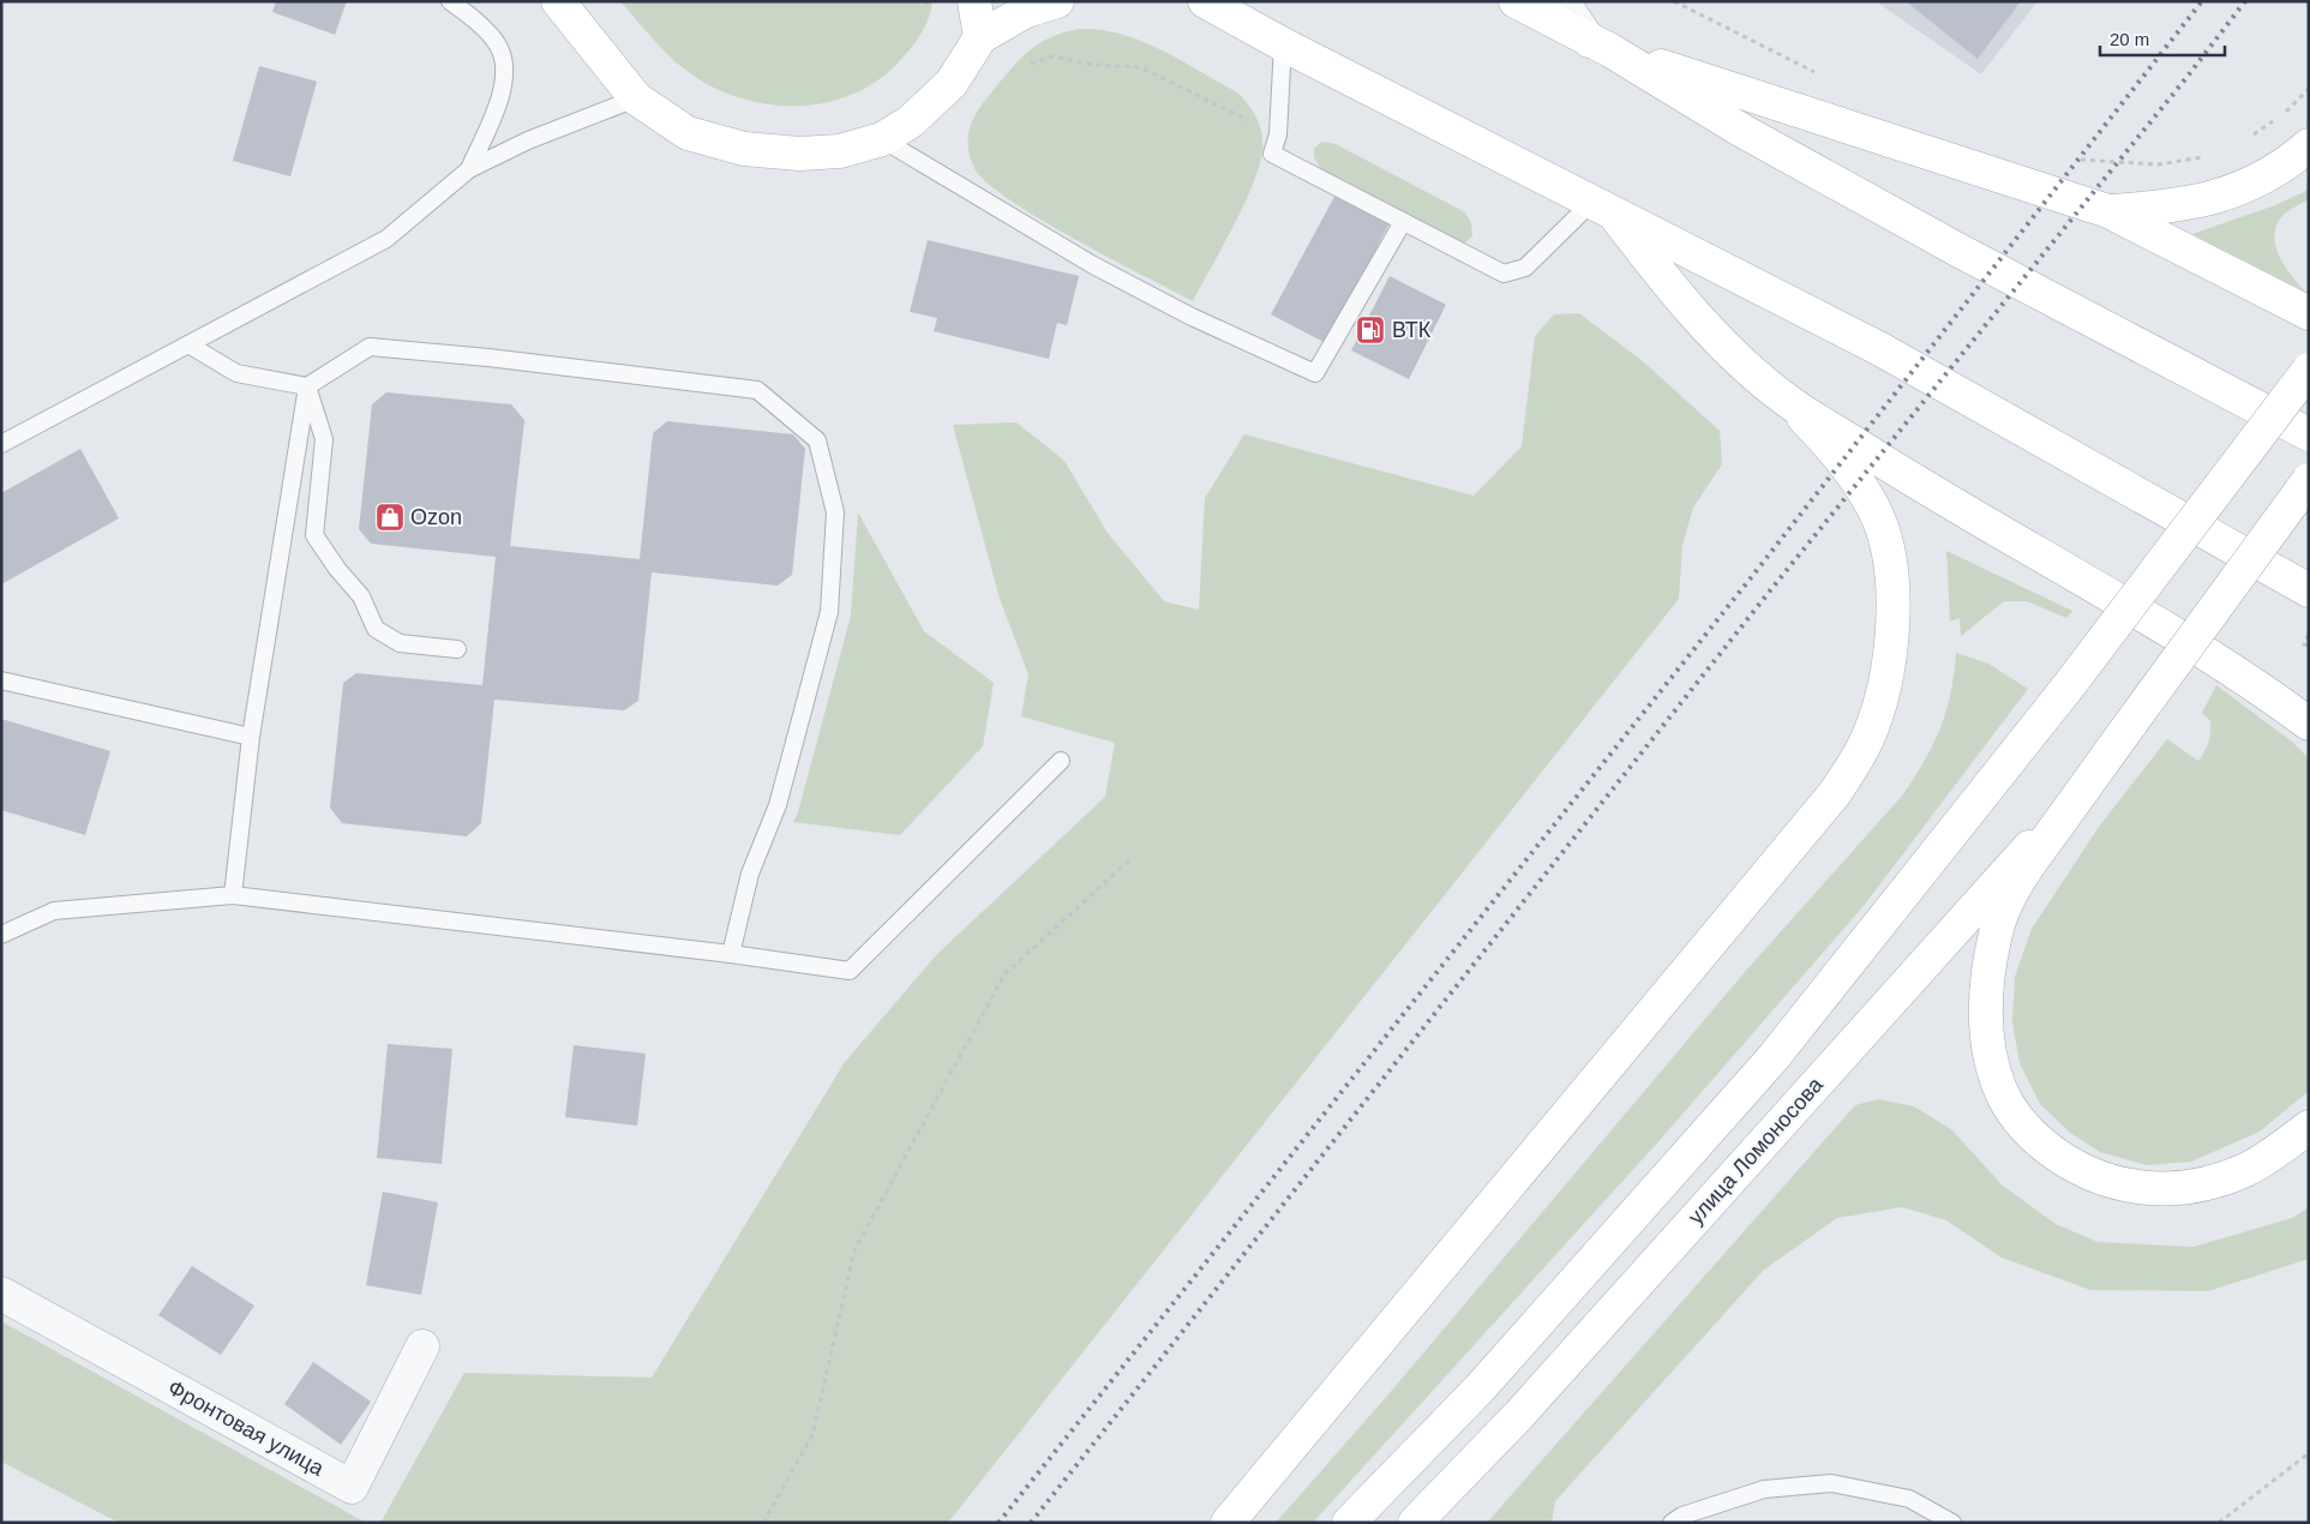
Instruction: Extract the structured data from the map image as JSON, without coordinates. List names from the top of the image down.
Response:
{
  "streets": {
    "main road": ["улица Ломоносова"],
    "street": ["Фронтовая улица"]
  },
  "places": {
    "fuel station": ["ВТК"],
    "shop": ["Ozon"]
  },
  "scale_bar": "20 m"
}
